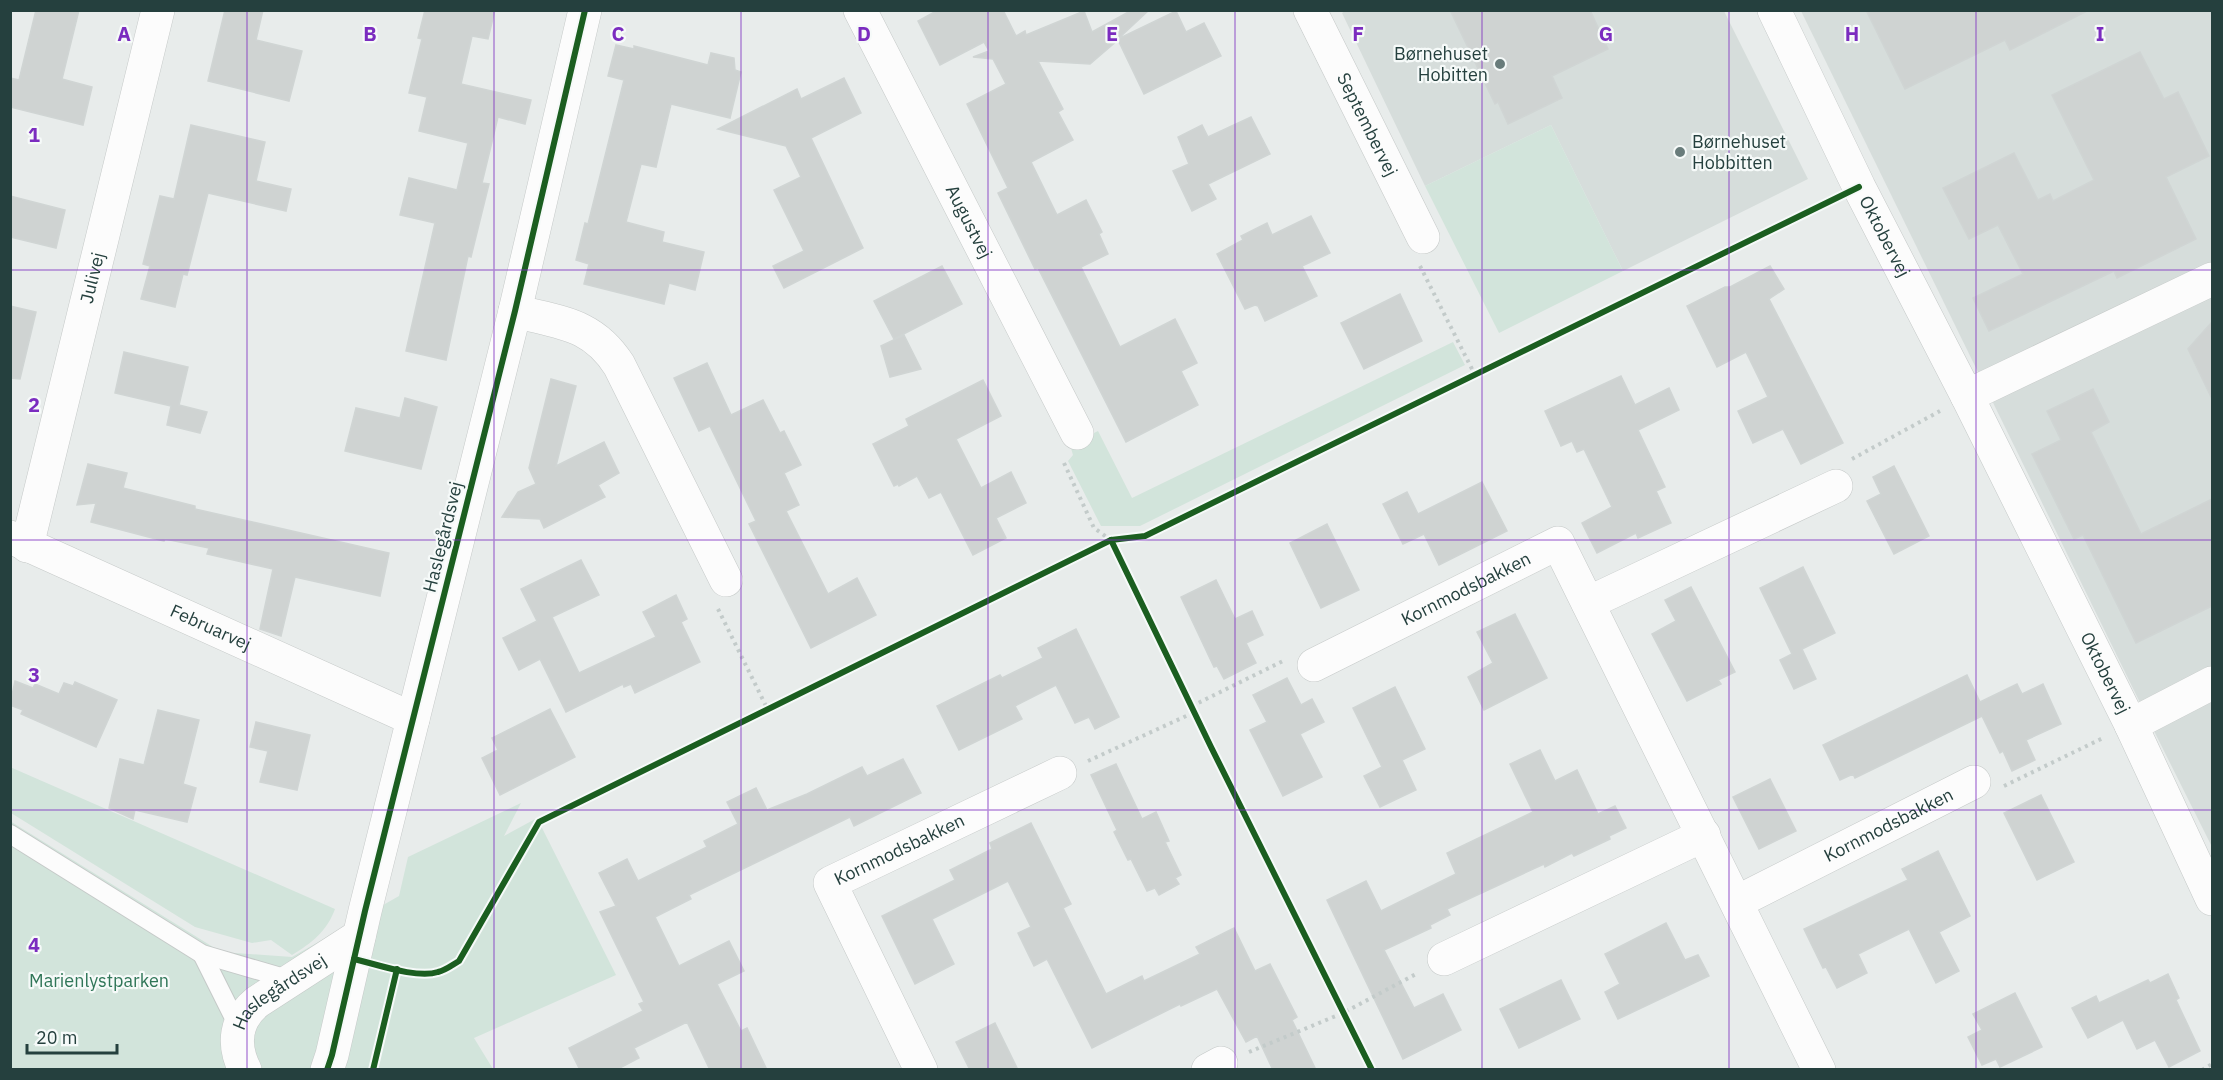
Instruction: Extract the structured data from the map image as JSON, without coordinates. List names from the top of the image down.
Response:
{
  "streets": {
    "street": [
      "Septembervej",
      "Augustvej",
      "Oktobervej",
      "Julivej",
      "Haslegårdsvej",
      "Kornmodsbakken",
      "Februarvej"
    ]
  },
  "crossings": [
    ["Julivej", "Februarvej"],
    ["Haslegårdsvej", "Februarvej"]
  ],
  "parks": ["Marienlystparken"],
  "places": ["Børnehuset Hobitten", "Børnehuset Hobbitten"],
  "scale_bar": "20 m",
  "grid": {
    "columns": [
      "A",
      "B",
      "C",
      "D",
      "E",
      "F",
      "G",
      "H",
      "I"
    ],
    "rows": [
      "1",
      "2",
      "3",
      "4"
    ]
  }
}
